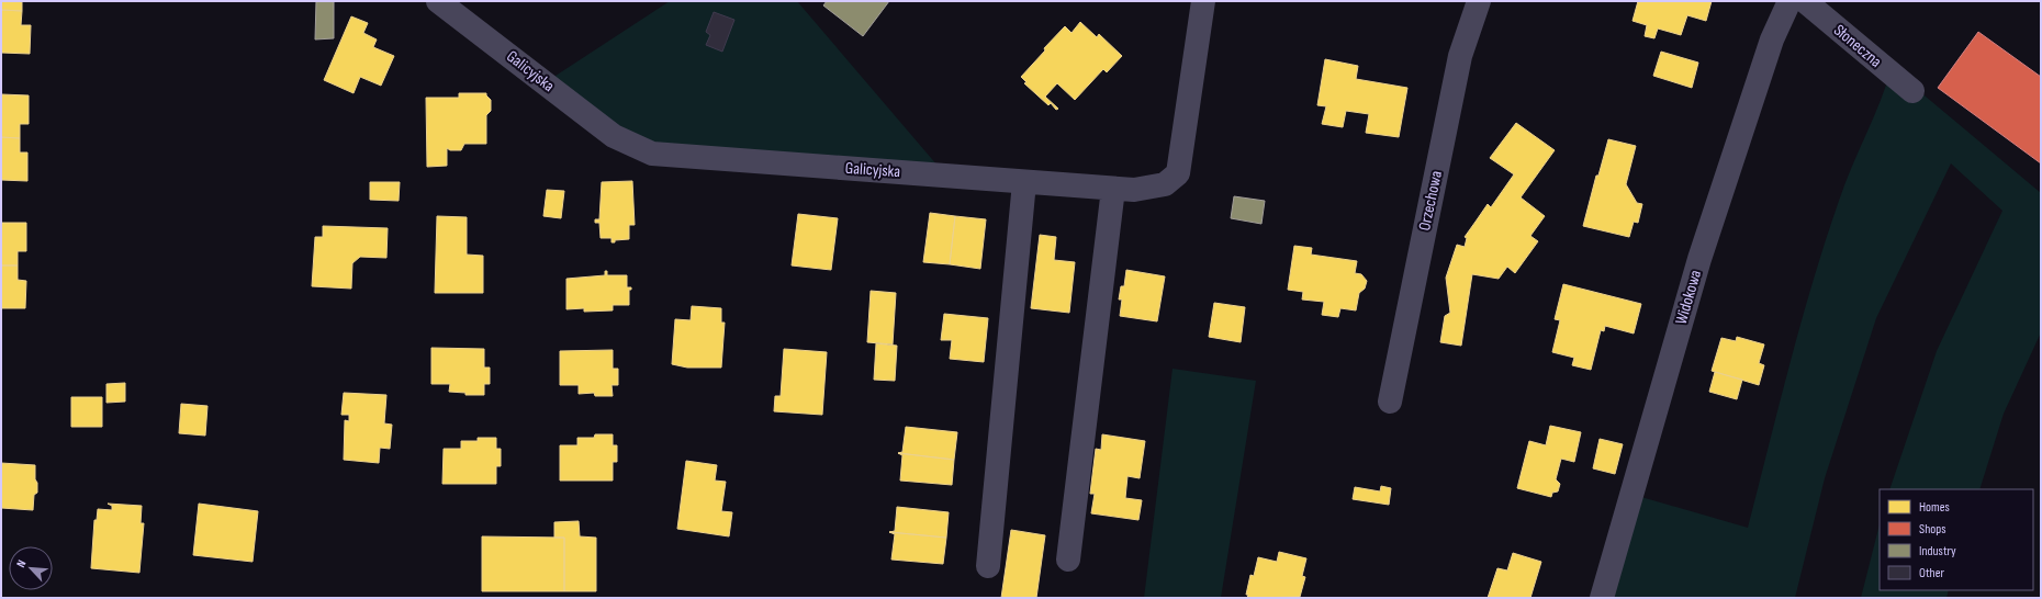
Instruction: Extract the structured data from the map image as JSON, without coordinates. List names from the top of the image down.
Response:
{
  "streets": {
    "street": [
      "Słoneczna",
      "Galicyjska",
      "Orzechowa",
      "Widokowa"
    ]
  },
  "legend": [
    "Homes",
    "Shops",
    "Industry",
    "Other"
  ],
  "north": "top left"
}
